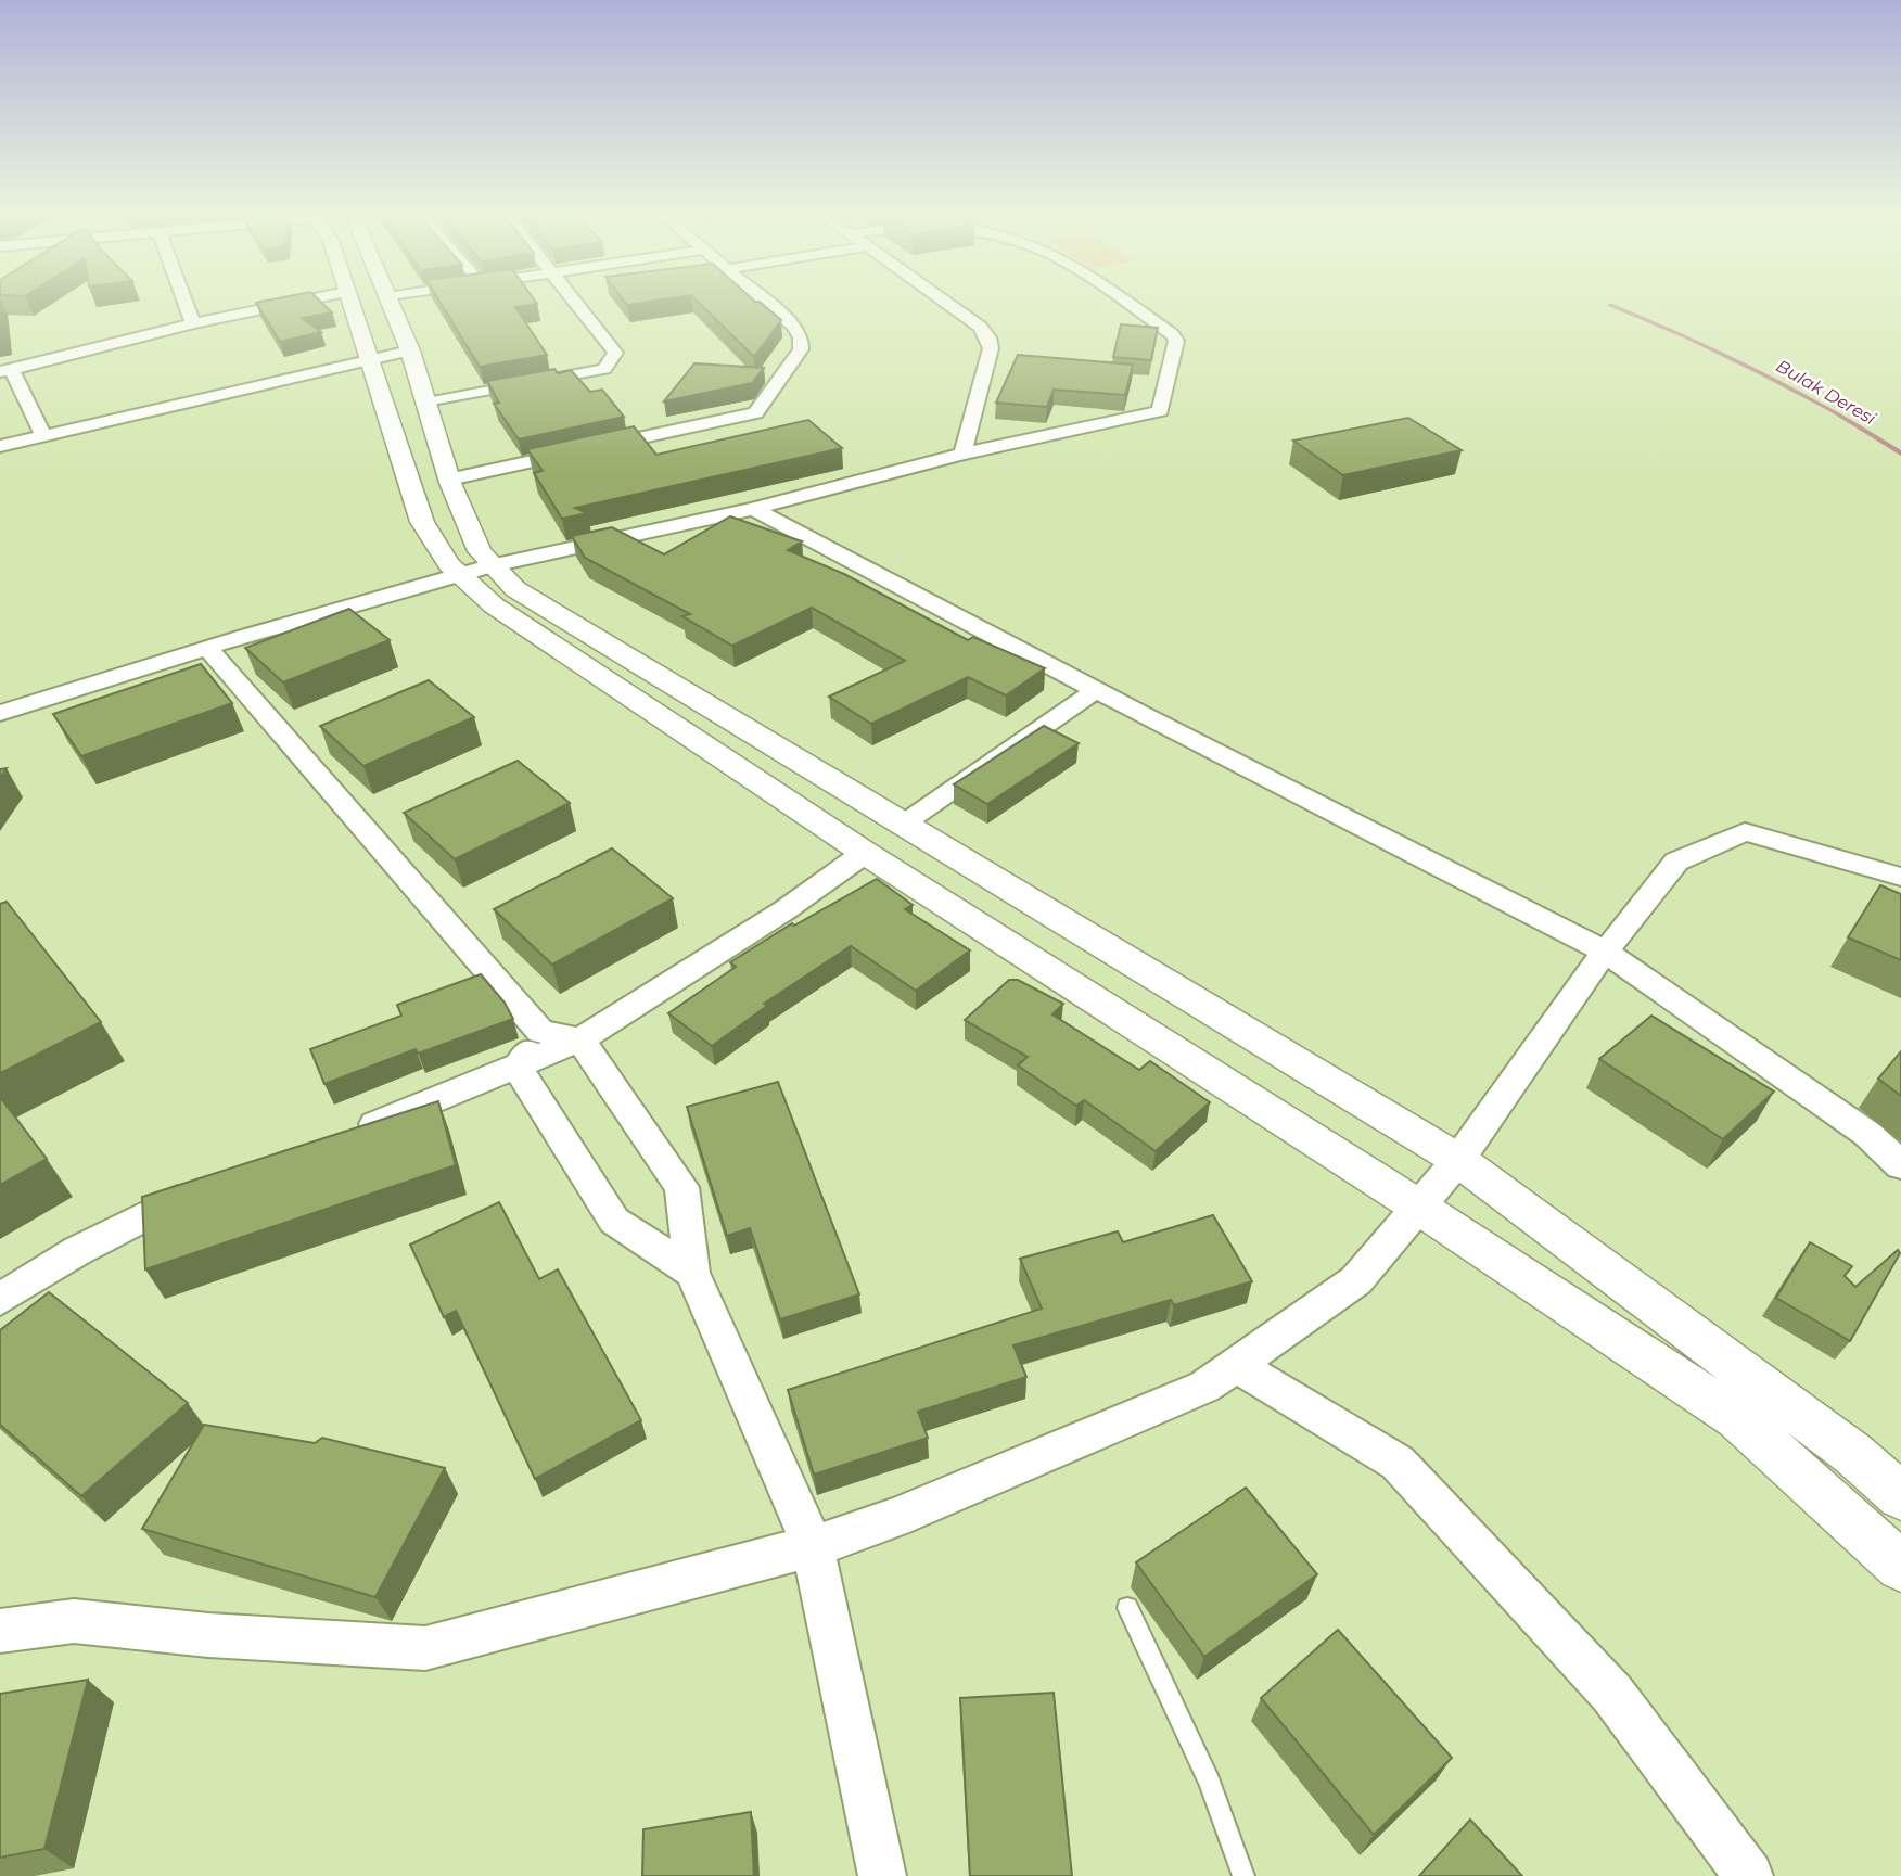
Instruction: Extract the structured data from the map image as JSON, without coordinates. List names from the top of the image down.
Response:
{
  "water": ["Bulak Deresi"]
}
